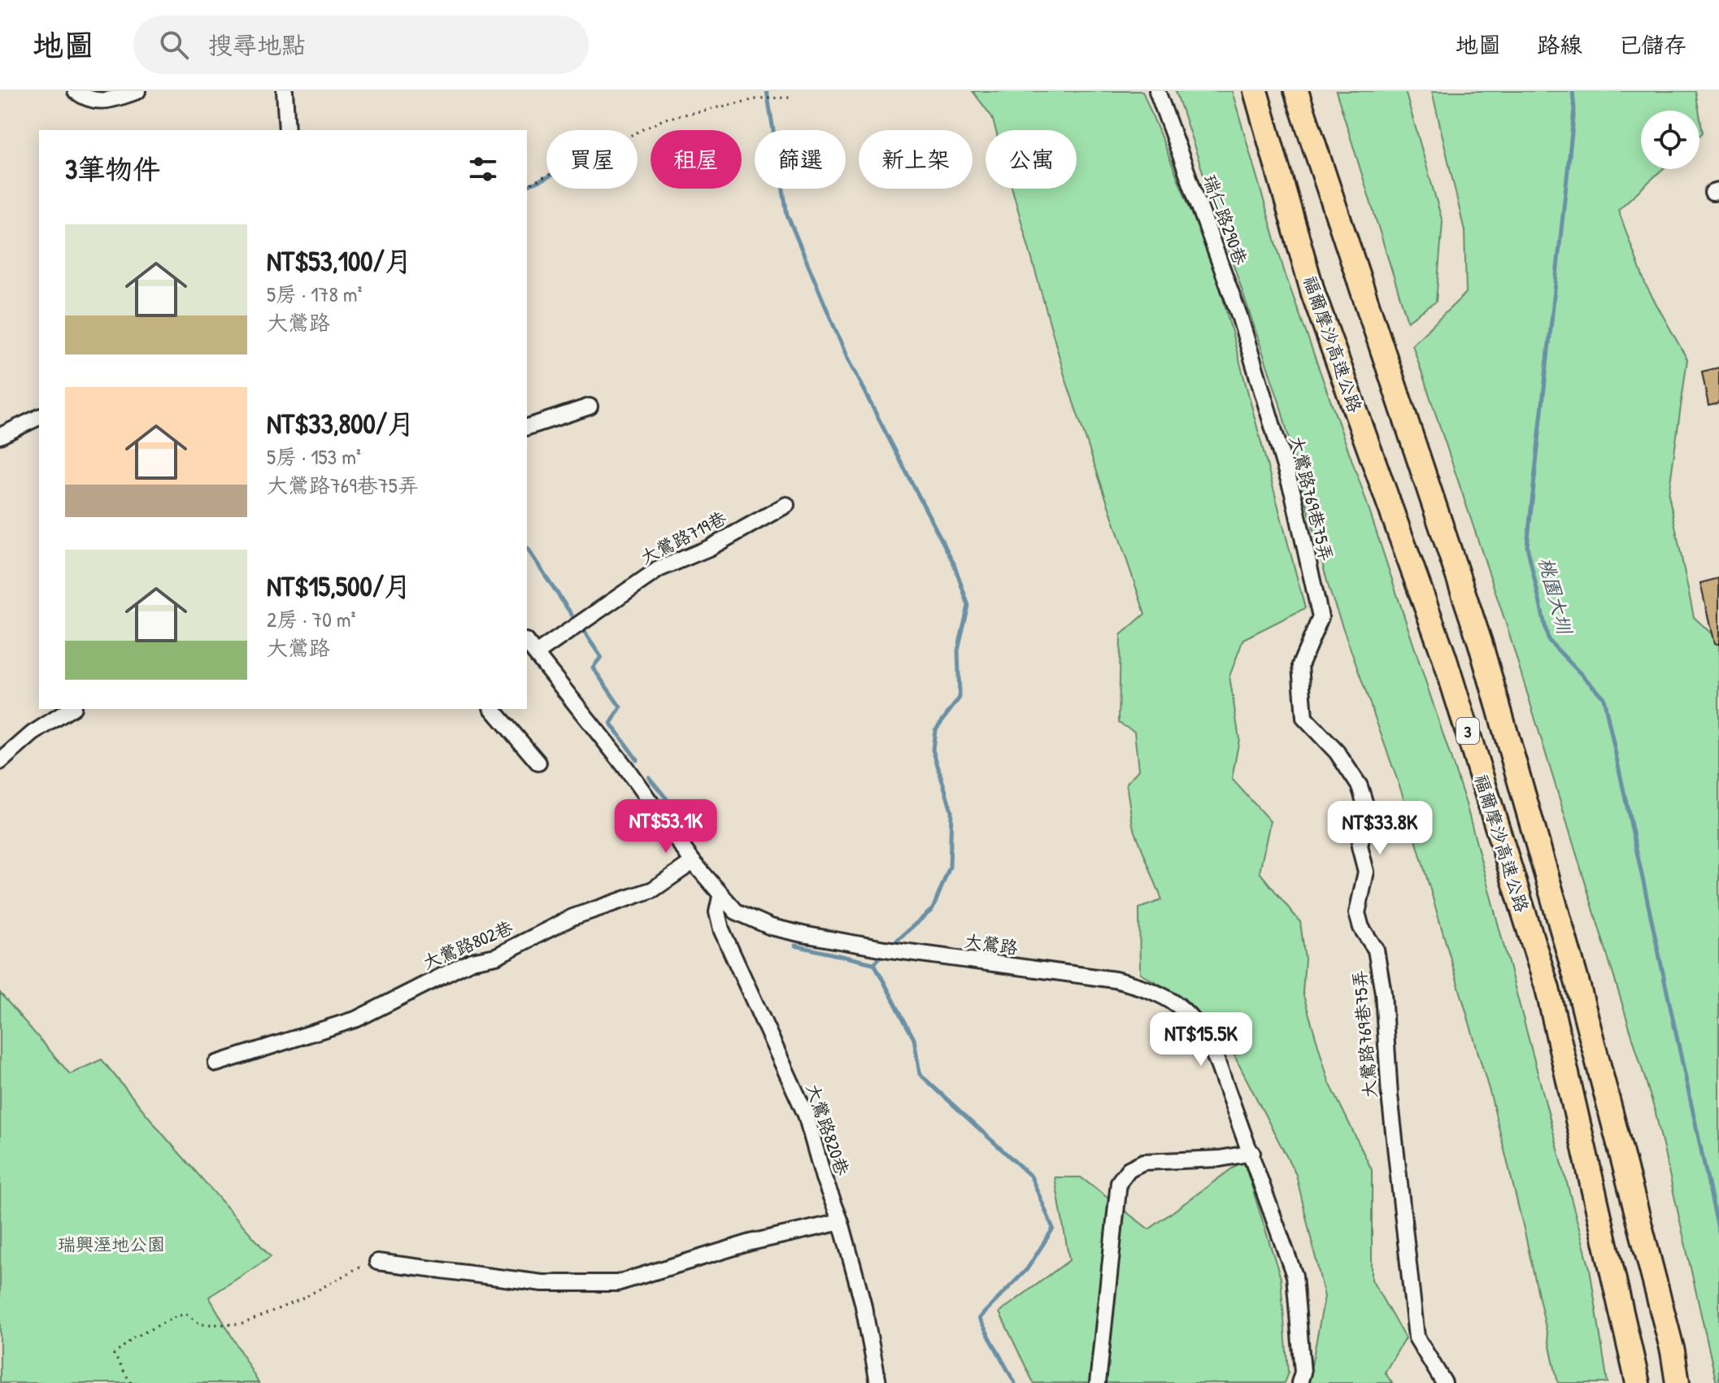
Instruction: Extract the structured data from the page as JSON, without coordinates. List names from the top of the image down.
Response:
{
  "streets": {
    "highway": ["福爾摩沙高速公路", "3"],
    "street": [
      "瑞仁路290巷",
      "大鶯路769巷75弄",
      "大鶯路719巷",
      "大鶯路",
      "大鶯路802巷",
      "大鶯路820巷"
    ]
  },
  "crossings": [
    ["瑞仁路290巷", "大鶯路769巷75弄"],
    ["大鶯路719巷", "大鶯路"],
    ["大鶯路", "大鶯路802巷"],
    ["大鶯路", "大鶯路820巷"]
  ],
  "water": ["桃園大圳"],
  "parks": ["瑞興溼地公園"],
  "page": {
    "header": "地圖",
    "search": "搜尋地點",
    "nav": ["地圖", "路線", "已儲存"],
    "chip": [
      "買屋",
      "租屋",
      "篩選",
      "新上架",
      "公寓"
    ],
    "heading": "3筆物件",
    "list": [
      {
        "name": "NT$53,100/月",
        "note": "5房 · 178 m² · 大鶯路"
      },
      {
        "name": "NT$33,800/月",
        "note": "5房 · 153 m² · 大鶯路769巷75弄"
      },
      {
        "name": "NT$15,500/月",
        "note": "2房 · 70 m² · 大鶯路"
      }
    ],
    "price": ["NT$53.1K", "NT$33.8K", "NT$15.5K"]
  }
}
